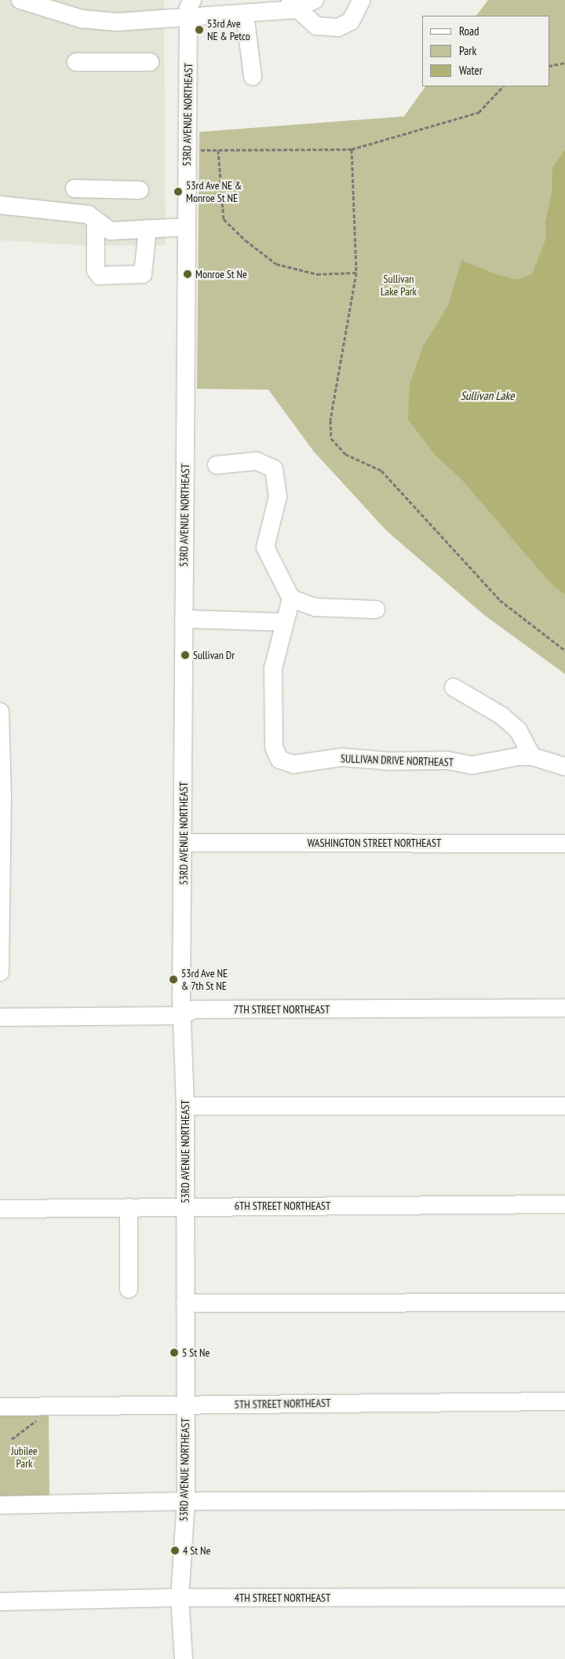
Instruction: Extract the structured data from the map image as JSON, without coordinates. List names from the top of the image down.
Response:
{
  "streets": {
    "street": [
      "53RD AVENUE NORTHEAST",
      "SULLIVAN DRIVE NORTHEAST",
      "WASHINGTON STREET NORTHEAST",
      "7TH STREET NORTHEAST",
      "6TH STREET NORTHEAST",
      "5TH STREET NORTHEAST",
      "4TH STREET NORTHEAST"
    ]
  },
  "crossings": [
    ["53RD AVENUE NORTHEAST", "WASHINGTON STREET NORTHEAST"],
    ["53RD AVENUE NORTHEAST", "7TH STREET NORTHEAST"],
    ["53RD AVENUE NORTHEAST", "6TH STREET NORTHEAST"],
    ["53RD AVENUE NORTHEAST", "5TH STREET NORTHEAST"],
    ["53RD AVENUE NORTHEAST", "4TH STREET NORTHEAST"]
  ],
  "water": ["Sullivan Lake"],
  "parks": ["Sullivan Lake Park", "Jubilee Park"],
  "places": [
    "53rd Ave NE & Petco",
    "53rd Ave NE & Monroe St NE",
    "Monroe St Ne",
    "Sullivan Dr",
    "53rd Ave NE & 7th St NE",
    "5 St Ne",
    "4 St Ne"
  ],
  "legend": ["Road", "Park", "Water"]
}
